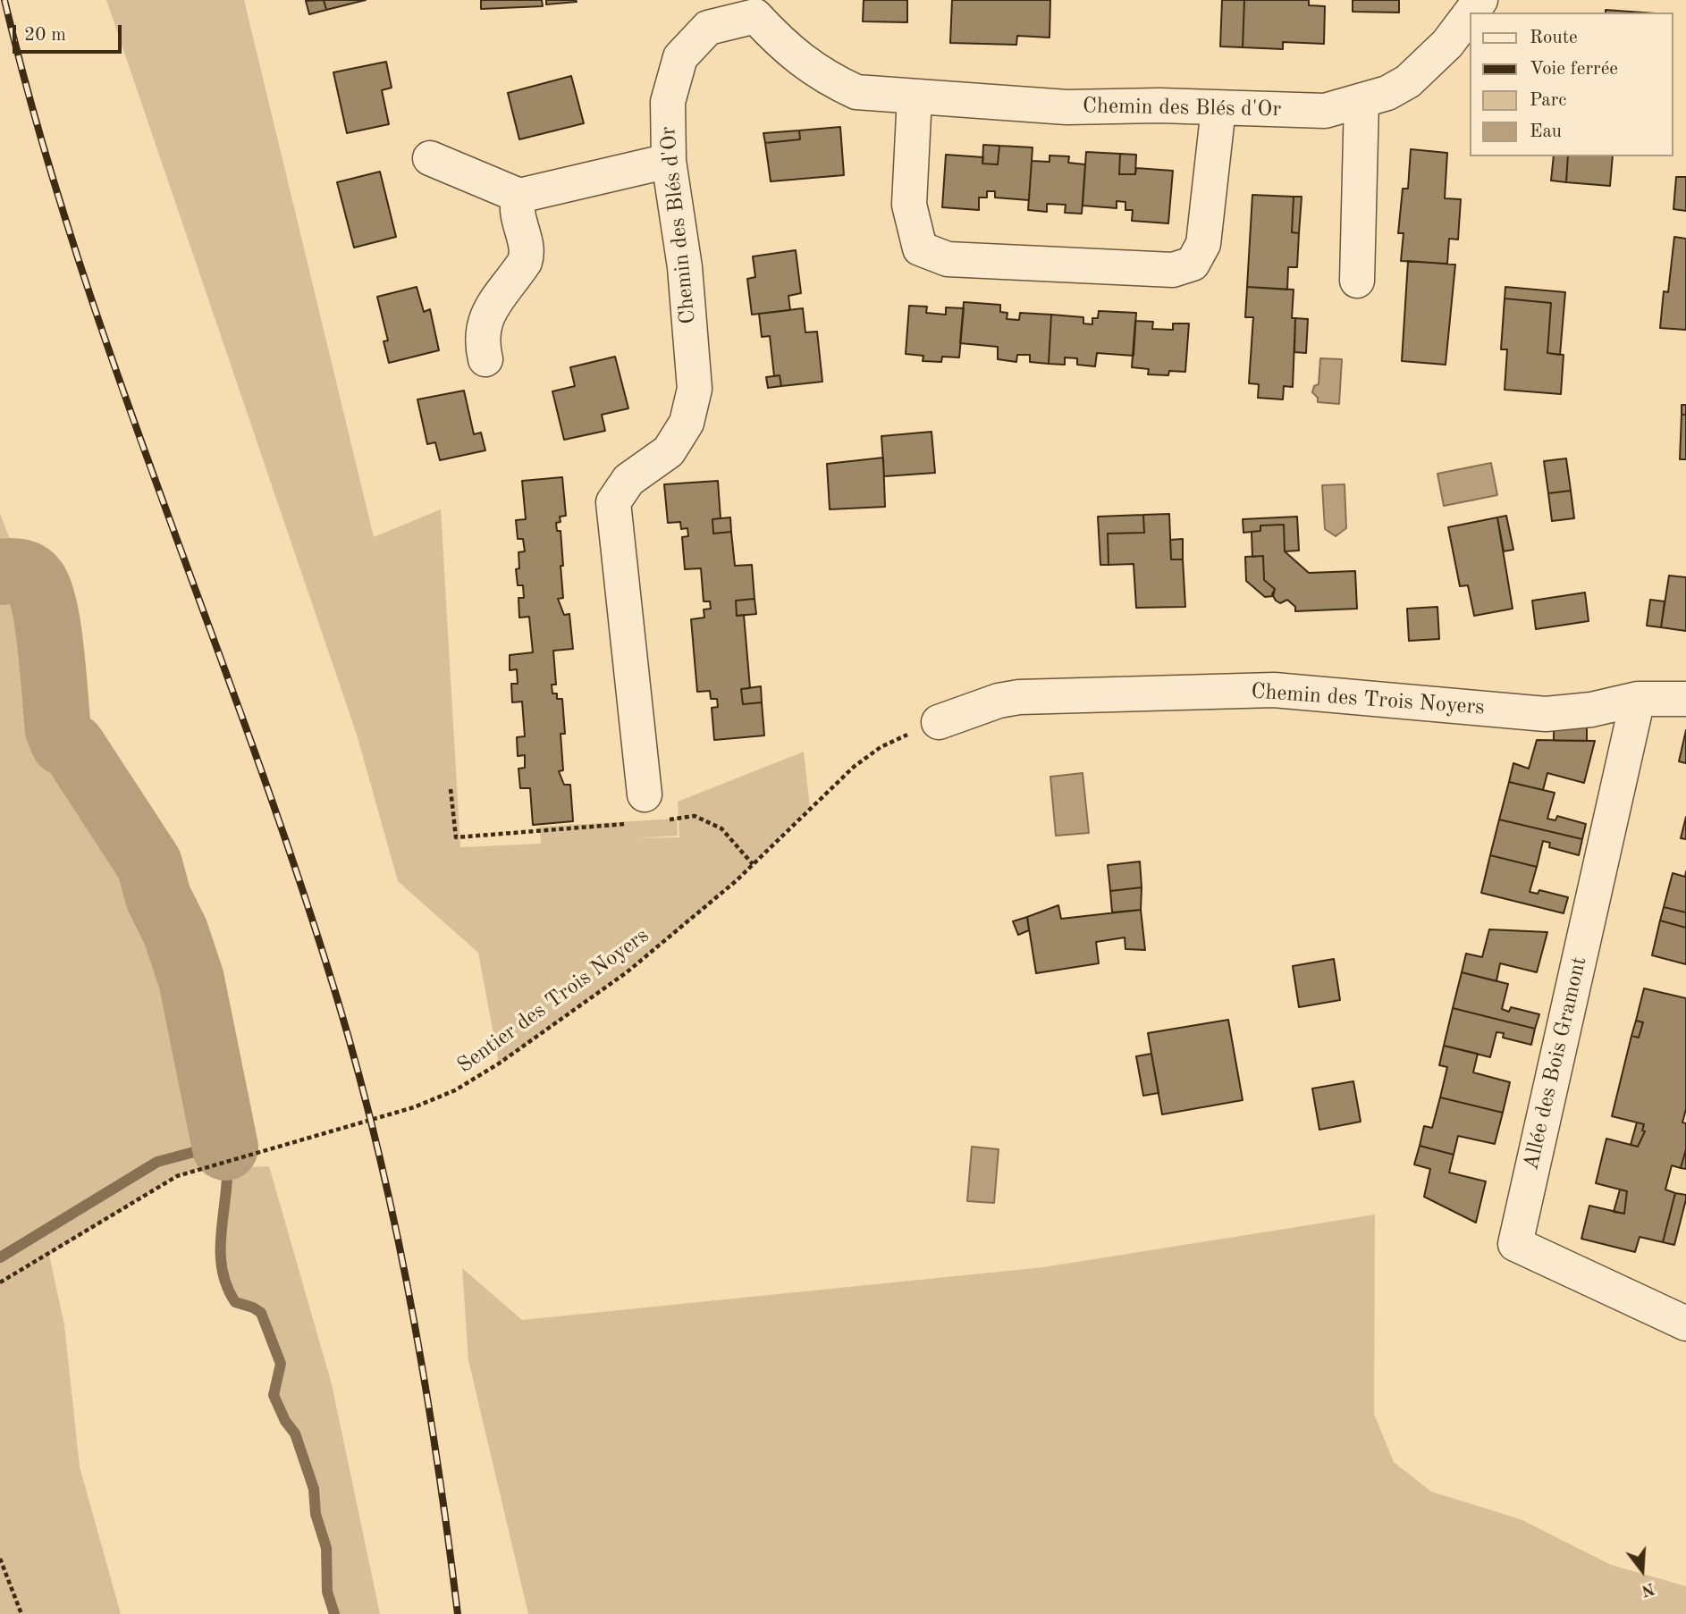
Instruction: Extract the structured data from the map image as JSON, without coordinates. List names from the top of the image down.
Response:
{
  "streets": {
    "street": ["Chemin des Blés d'Or", "Chemin des Trois Noyers", "Allée des Bois Gramont"],
    "path": ["Sentier des Trois Noyers"]
  },
  "crossings": [
    ["Chemin des Trois Noyers", "Sentier des Trois Noyers"],
    ["Chemin des Trois Noyers", "Allée des Bois Gramont"]
  ],
  "legend": [
    "Route",
    "Voie ferrée",
    "Parc",
    "Eau"
  ],
  "scale_bar": "20 m",
  "north": "bottom"
}
